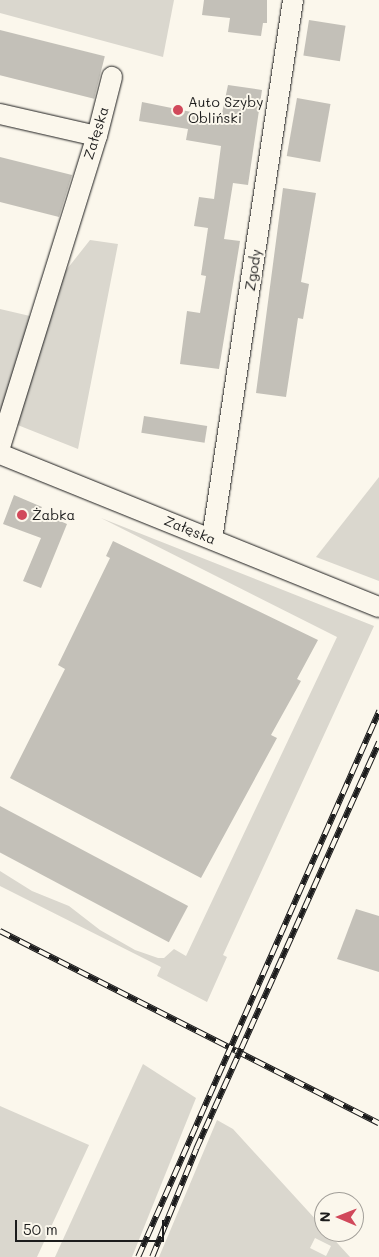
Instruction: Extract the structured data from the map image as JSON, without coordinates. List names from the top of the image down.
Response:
{
  "streets": {
    "street": ["Załęska", "Zgody"]
  },
  "crossings": [
    ["Załęska", "Zgody"]
  ],
  "places": ["Auto Szyby Obliński", "Żabka"],
  "scale_bar": "50 m",
  "north": "left"
}
